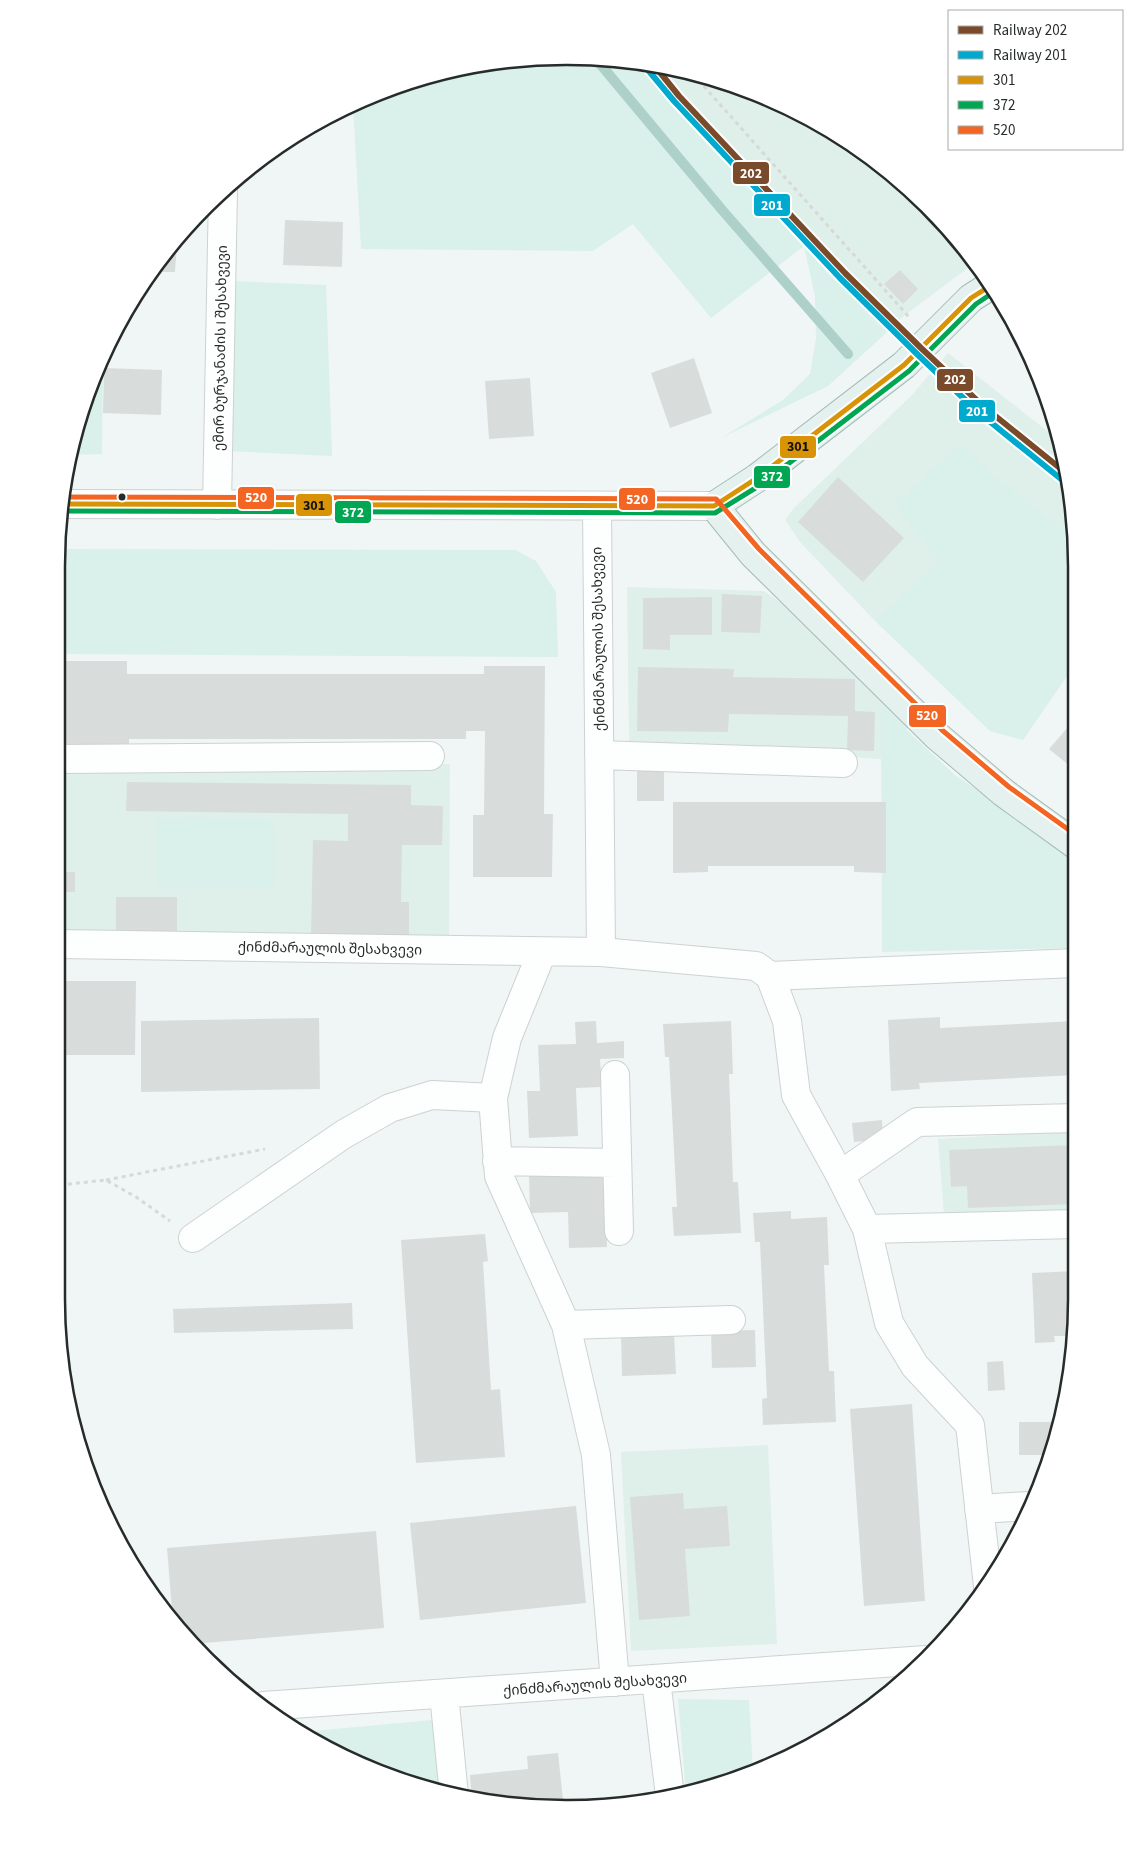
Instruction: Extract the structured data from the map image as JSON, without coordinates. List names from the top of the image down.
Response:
{
  "streets": {
    "street": ["ემირ ბურჯანაძის I შესახვევი", "ქინძმარაულის შესახვევი"]
  },
  "lines": [
    "rail line 201",
    "rail line 202",
    "transit line 301",
    "transit line 372",
    "transit line 520"
  ],
  "legend": [
    "Railway 202",
    "Railway 201",
    "301",
    "372",
    "520"
  ]
}
